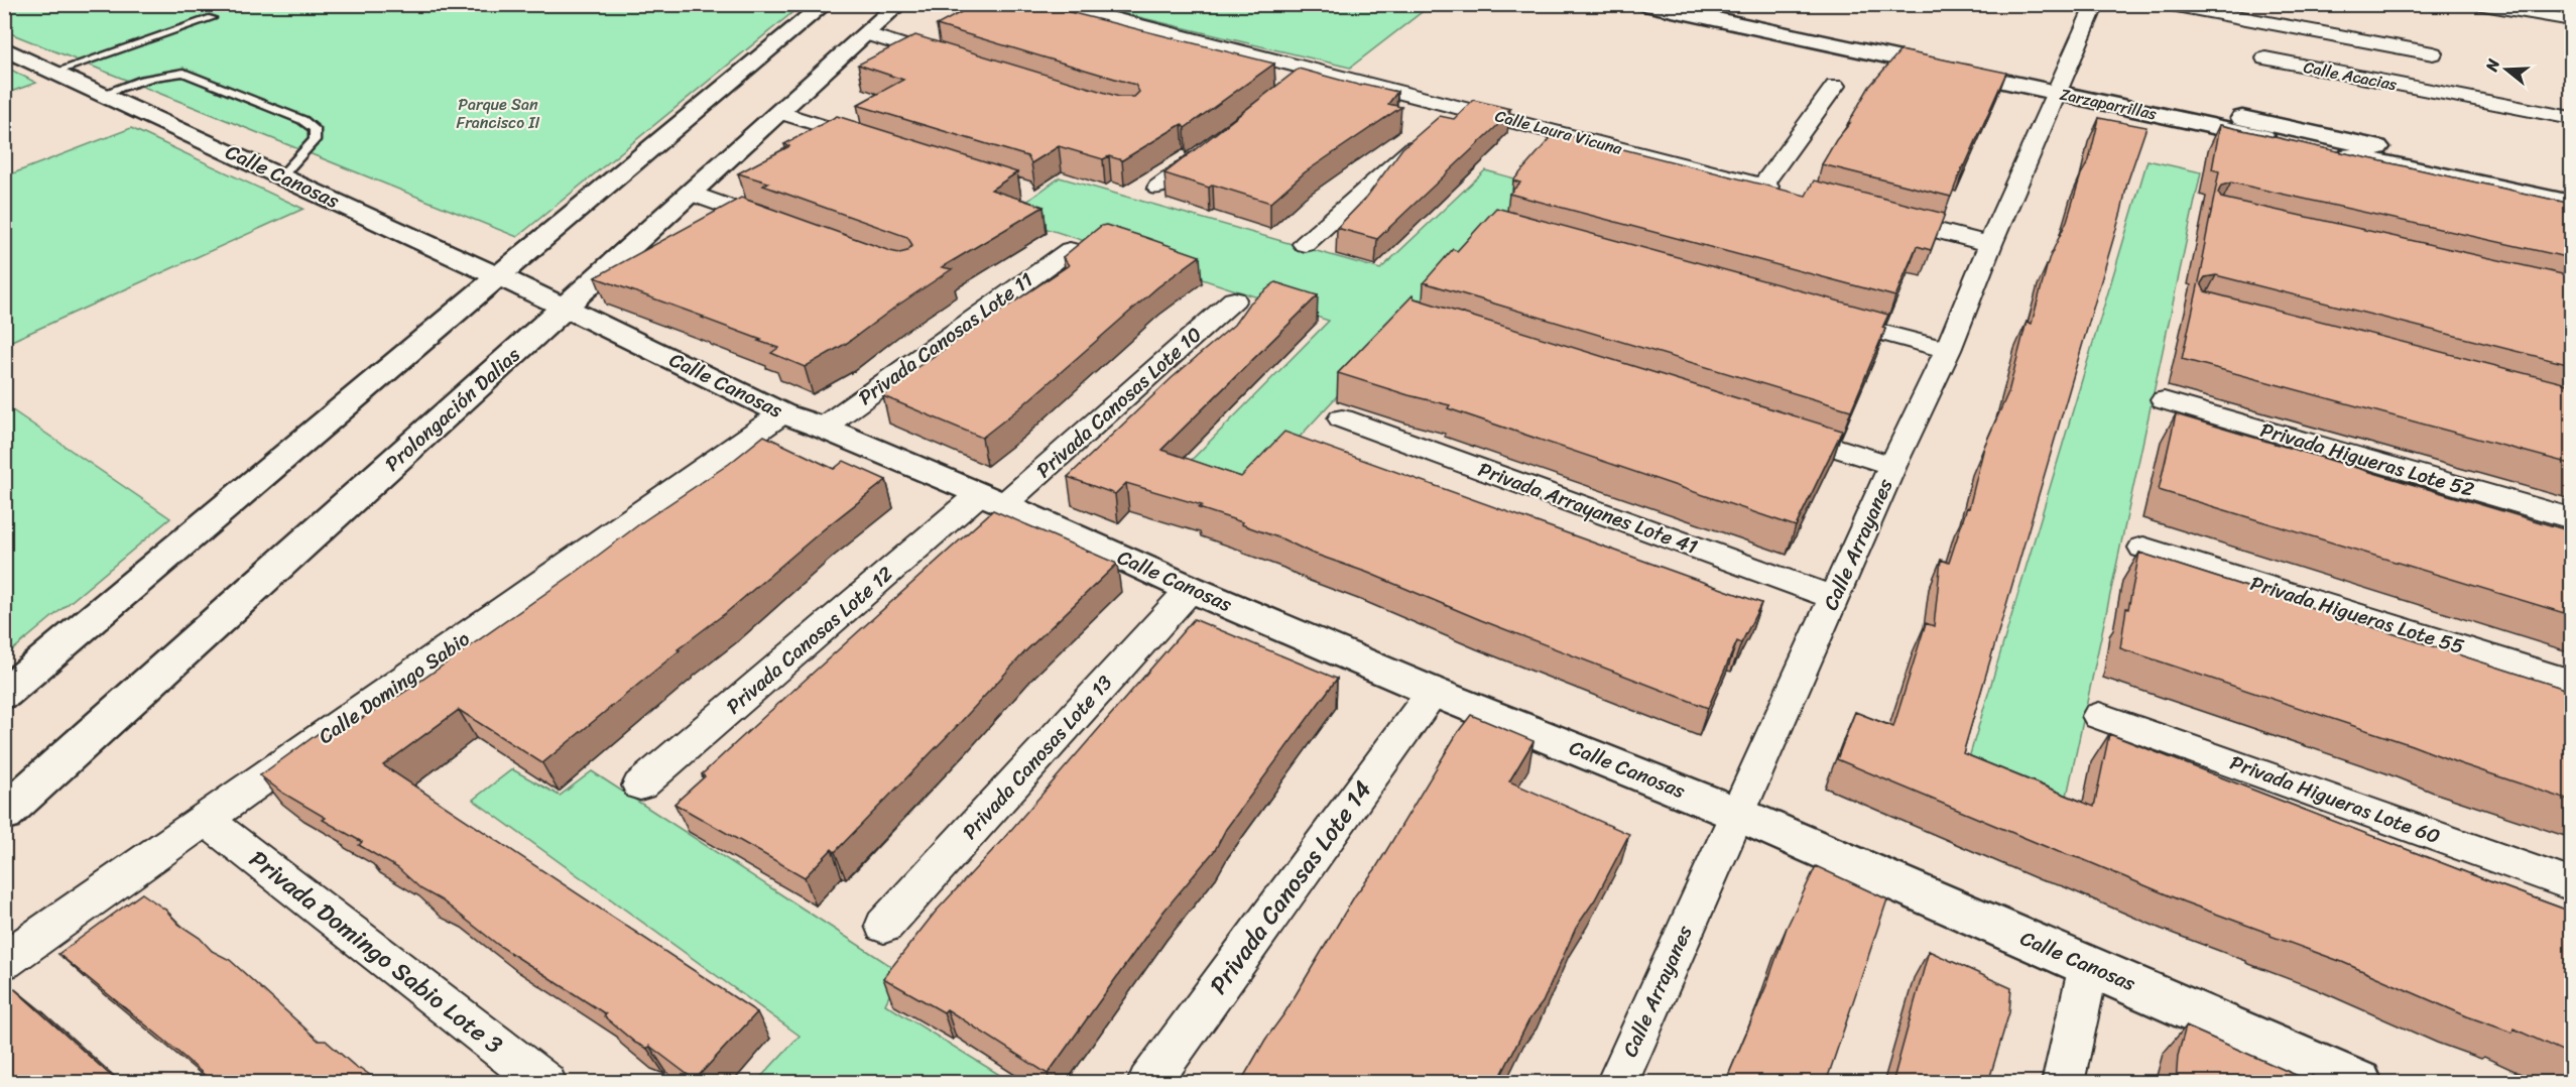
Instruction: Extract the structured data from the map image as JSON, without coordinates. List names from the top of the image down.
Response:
{
  "streets": {
    "street": [
      "Calle Acacias",
      "Zarzaparrillas",
      "Calle Laura Vicuna",
      "Calle Canosas",
      "Privada Canosas Lote 11",
      "Privada Canosas Lote 10",
      "Prolongación Dalias",
      "Privada Higueras Lote 52",
      "Privada Arrayanes Lote 41",
      "Calle Arrayanes",
      "Privada Higueras Lote 55",
      "Privada Canosas Lote 12",
      "Calle Domingo Sabio",
      "Privada Canosas Lote 13",
      "Privada Higueras Lote 60",
      "Privada Canosas Lote 14",
      "Privada Domingo Sabio Lote 3"
    ]
  },
  "crossings": [
    ["Zarzaparrillas", "Calle Arrayanes"],
    ["Calle Canosas", "Privada Canosas Lote 11"],
    ["Calle Canosas", "Privada Canosas Lote 10"],
    ["Calle Canosas", "Prolongación Dalias"],
    ["Calle Canosas", "Calle Arrayanes"],
    ["Calle Canosas", "Privada Canosas Lote 12"],
    ["Calle Canosas", "Calle Domingo Sabio"],
    ["Calle Canosas", "Privada Canosas Lote 13"],
    ["Calle Canosas", "Privada Canosas Lote 14"],
    ["Privada Canosas Lote 10", "Privada Canosas Lote 12"],
    ["Privada Arrayanes Lote 41", "Calle Arrayanes"],
    ["Calle Domingo Sabio", "Privada Domingo Sabio Lote 3"]
  ],
  "parks": ["Parque San Francisco II"],
  "north": "left"
}
